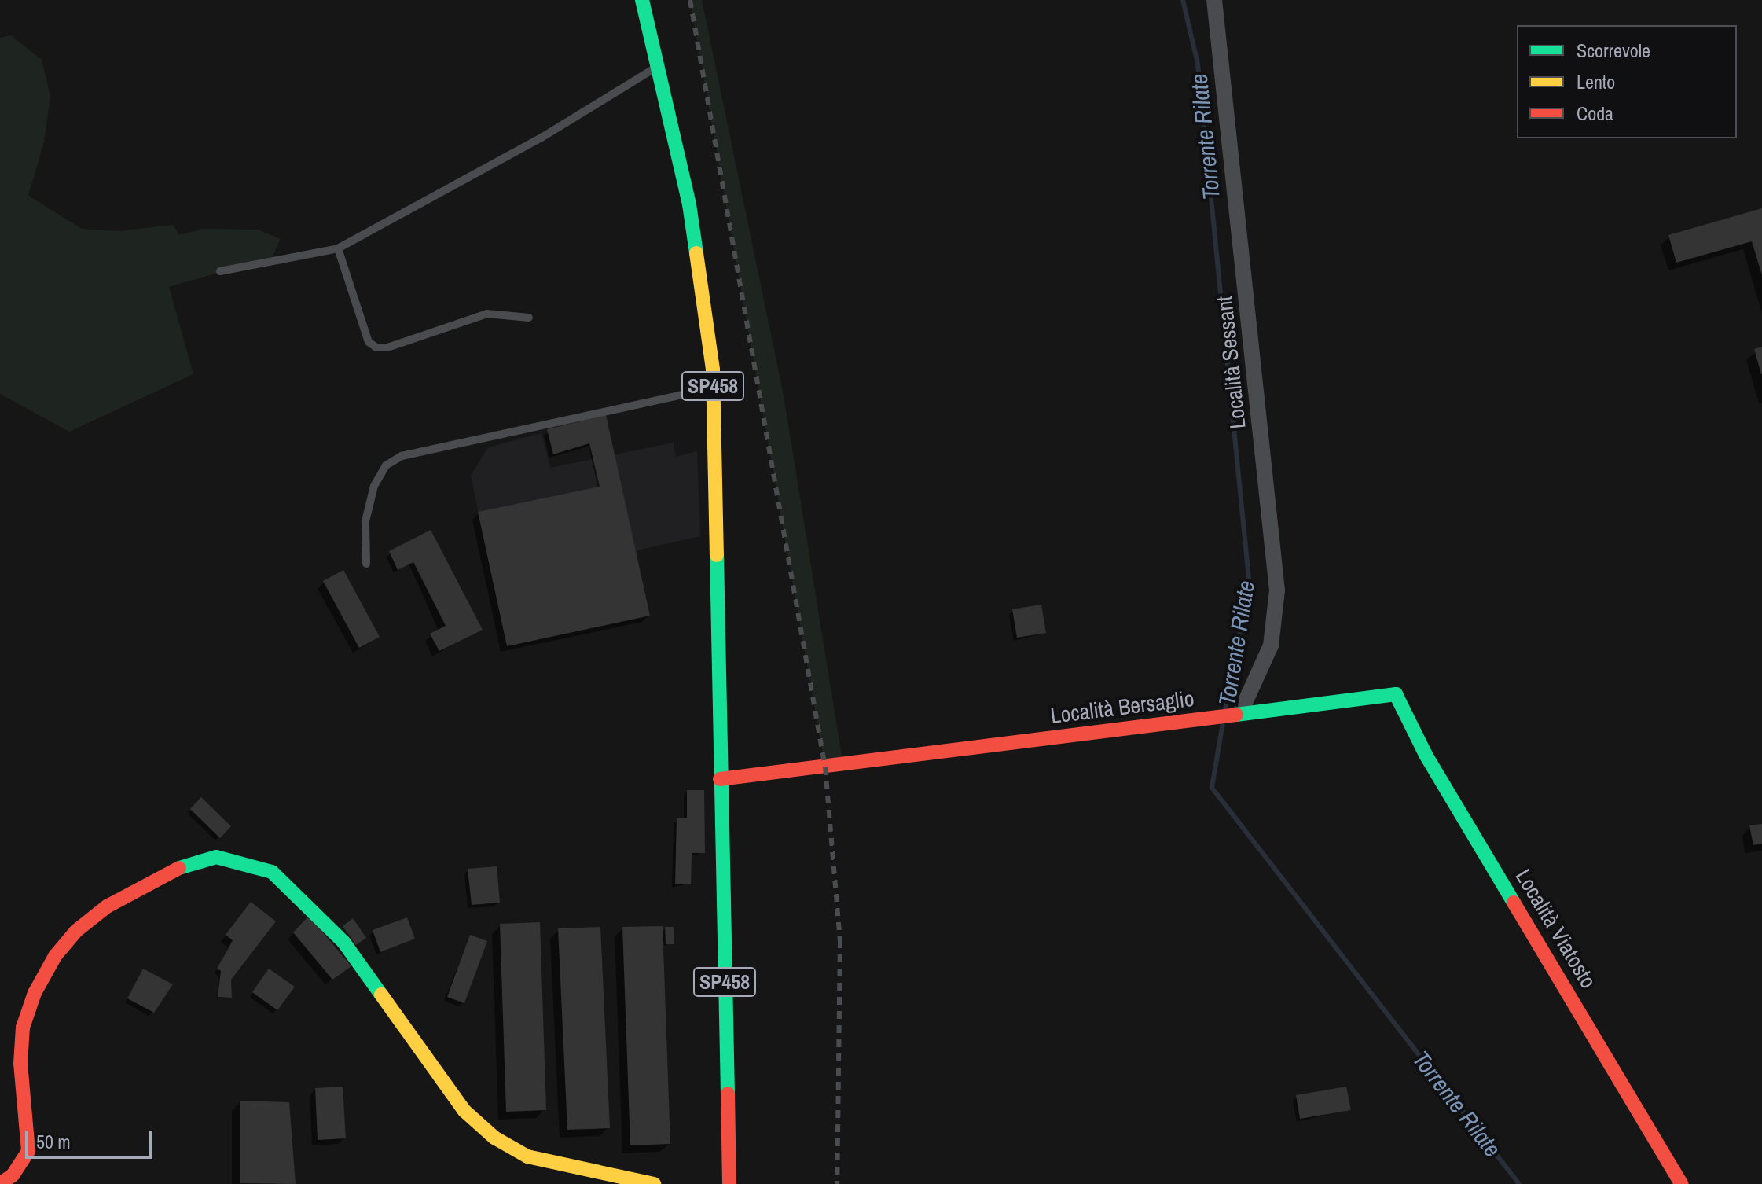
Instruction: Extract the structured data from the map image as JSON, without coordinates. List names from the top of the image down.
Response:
{
  "streets": {
    "street": [
      "Località Sessant",
      "SP458",
      "Località Bersaglio",
      "Località Viatosto"
    ]
  },
  "crossings": [
    ["Località Sessant", "Località Bersaglio"],
    ["SP458", "Località Bersaglio"],
    ["Località Bersaglio", "Località Viatosto"]
  ],
  "water": ["Torrente Rilate"],
  "legend": ["Scorrevole", "Lento", "Coda"],
  "scale_bar": "50 m"
}
